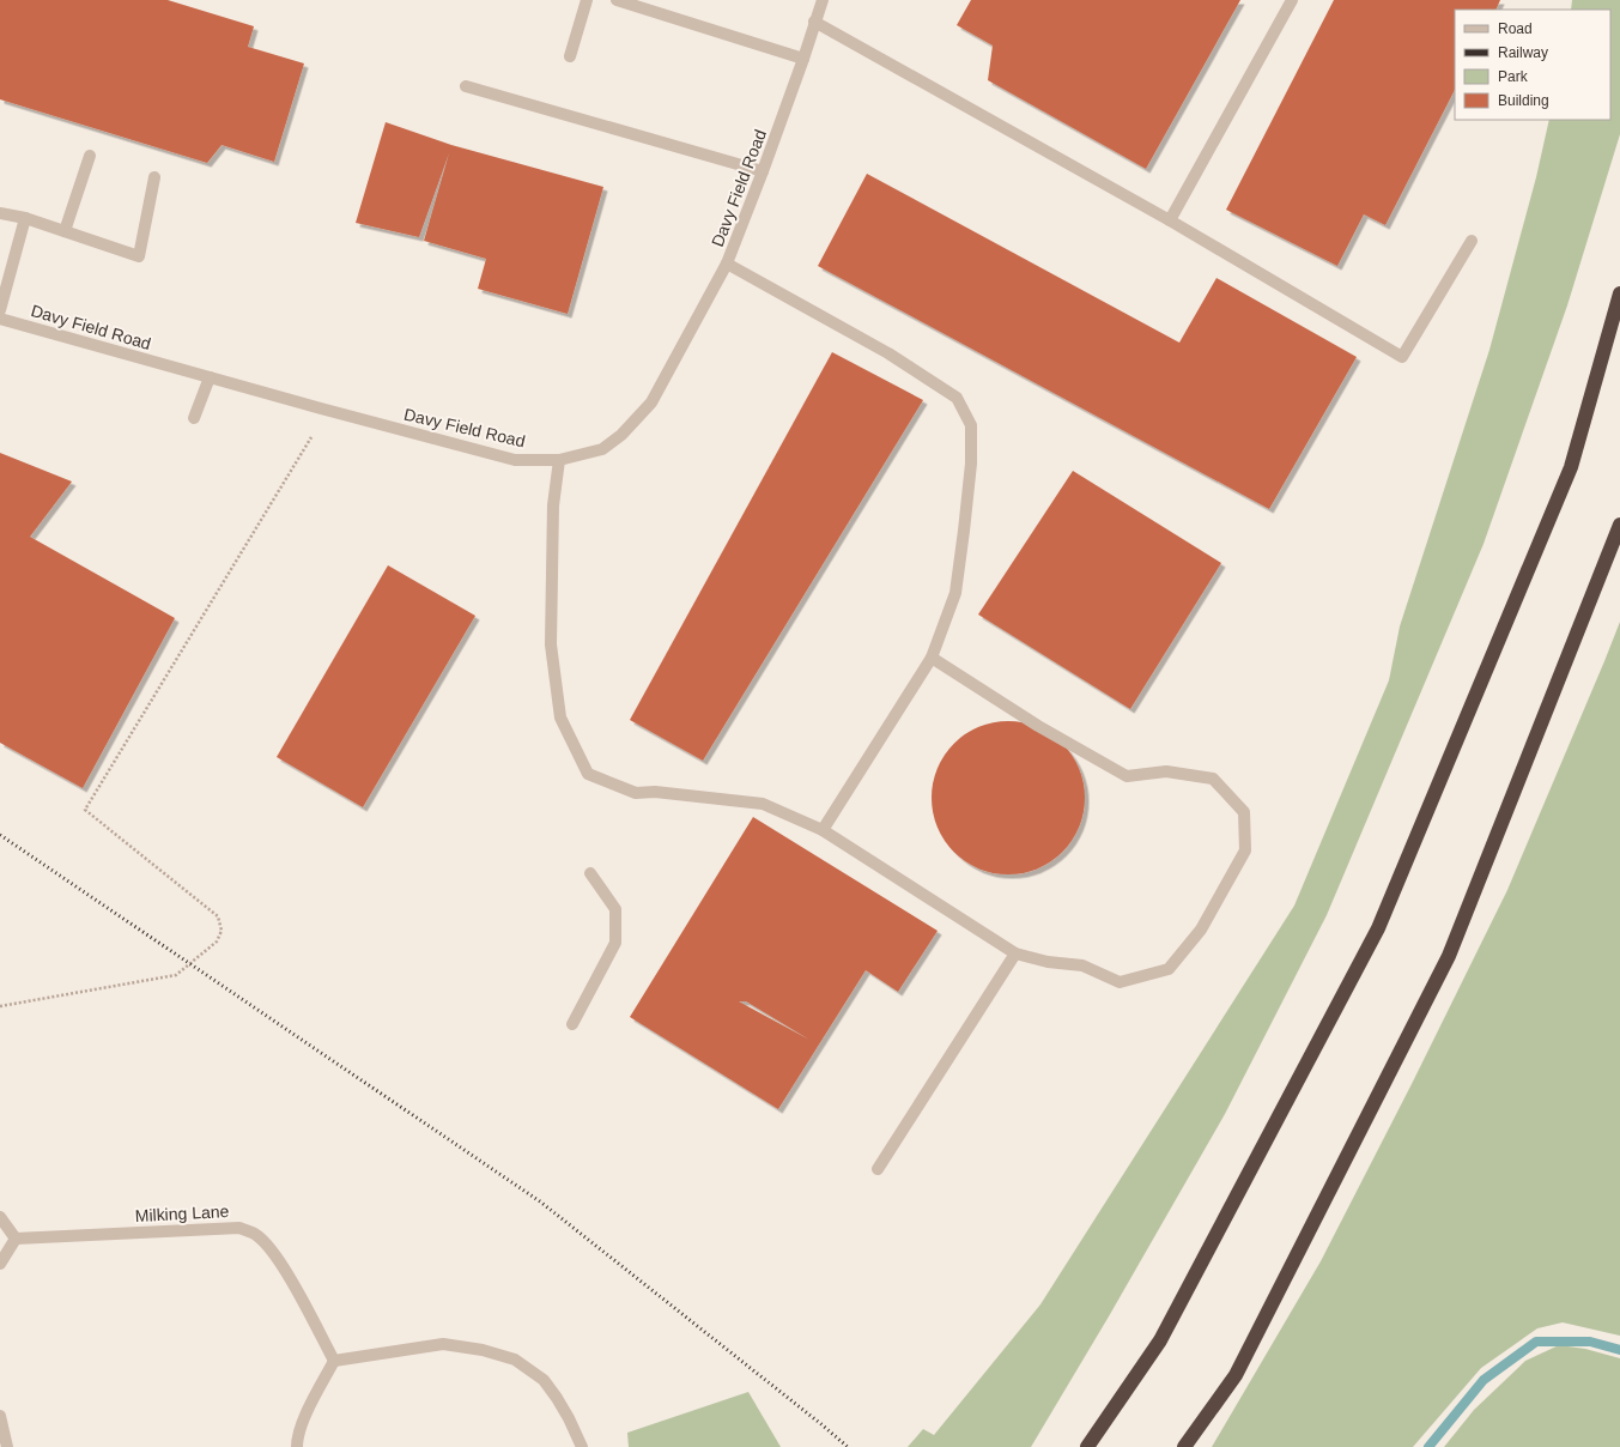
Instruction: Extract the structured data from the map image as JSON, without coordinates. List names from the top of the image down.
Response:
{
  "streets": {
    "street": ["Davy Field Road", "Milking Lane"]
  },
  "legend": [
    "Road",
    "Railway",
    "Park",
    "Building"
  ]
}
